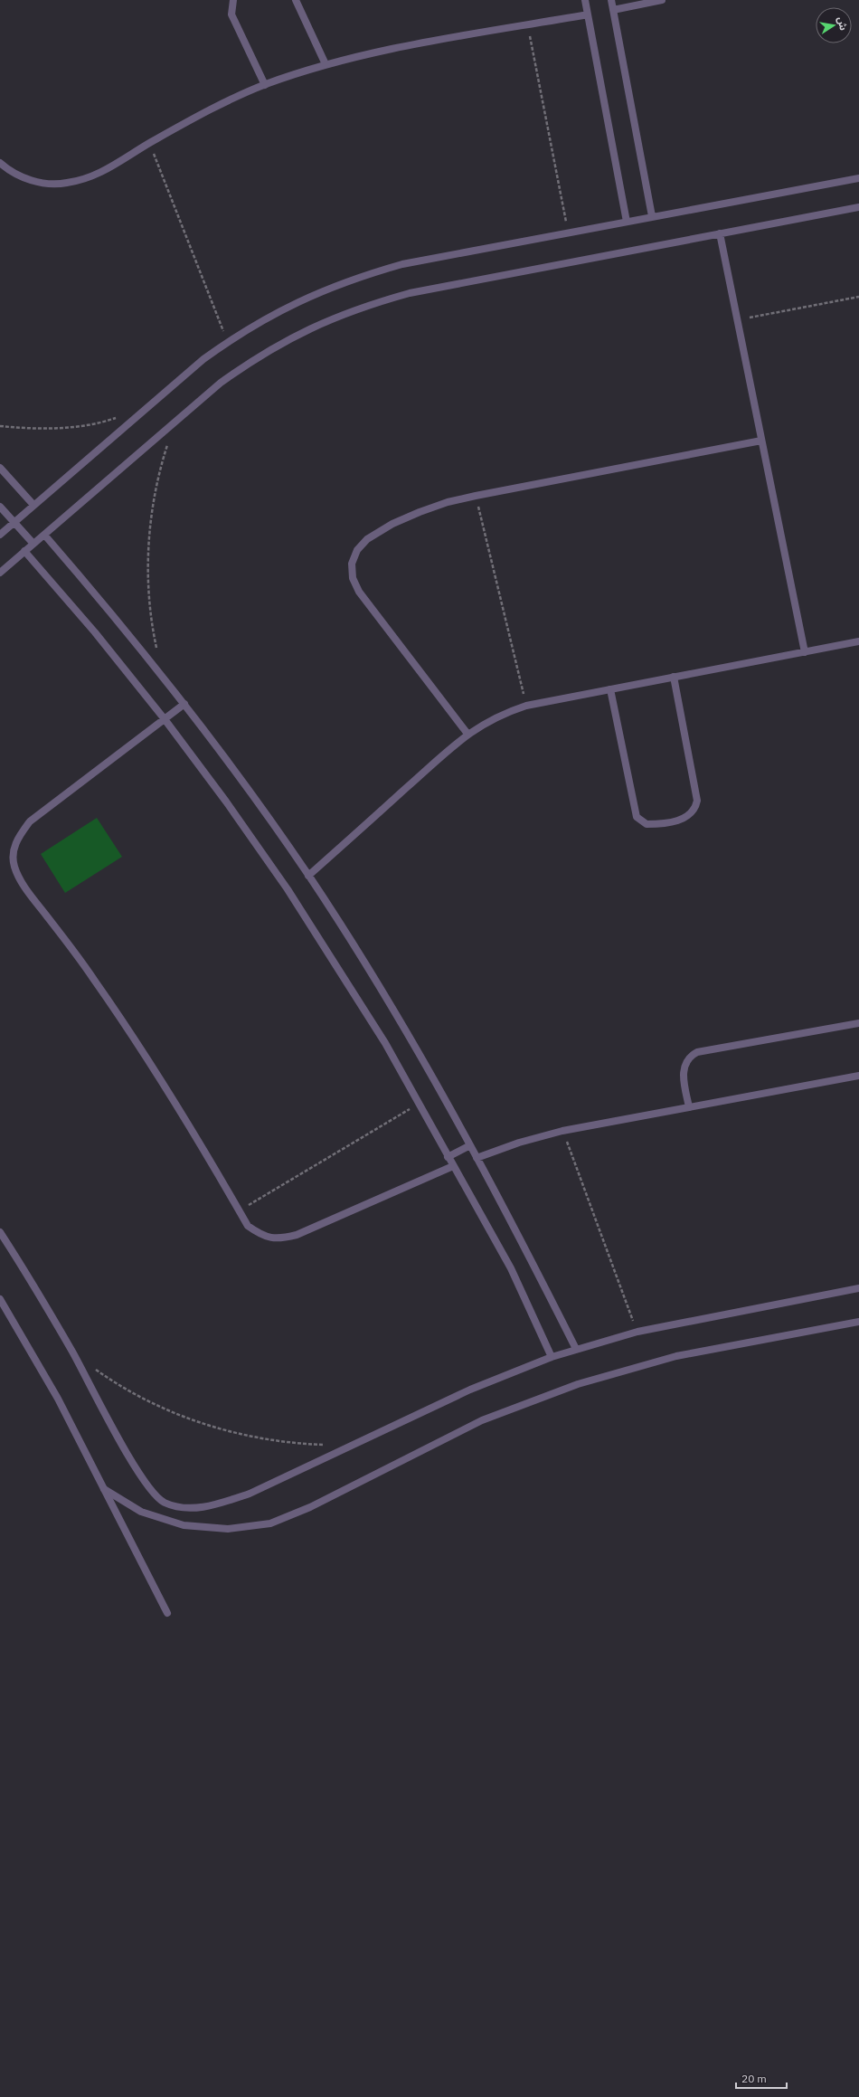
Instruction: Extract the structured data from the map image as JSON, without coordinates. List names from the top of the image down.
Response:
{
  "scale_bar": "20 m",
  "north": "right"
}
